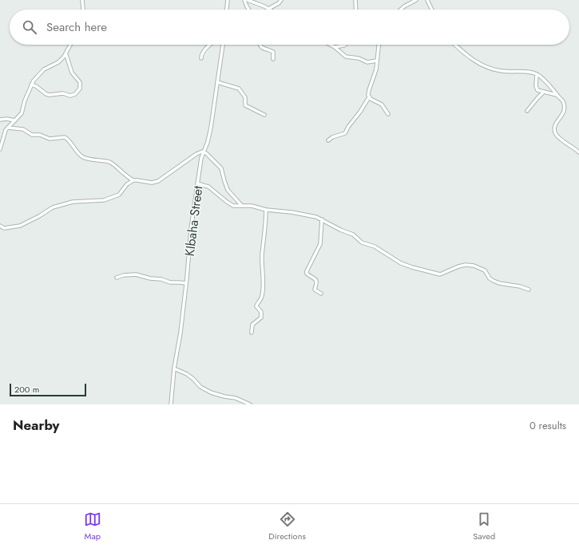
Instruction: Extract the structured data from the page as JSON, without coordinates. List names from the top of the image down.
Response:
{
  "streets": {
    "street": ["KIbaha Street"]
  },
  "scale_bar": "200 m",
  "page": {
    "search": "Search here",
    "scale": "200 m",
    "heading": ["Nearby", "0 results"],
    "nav": ["Map", "Directions", "Saved"]
  }
}
